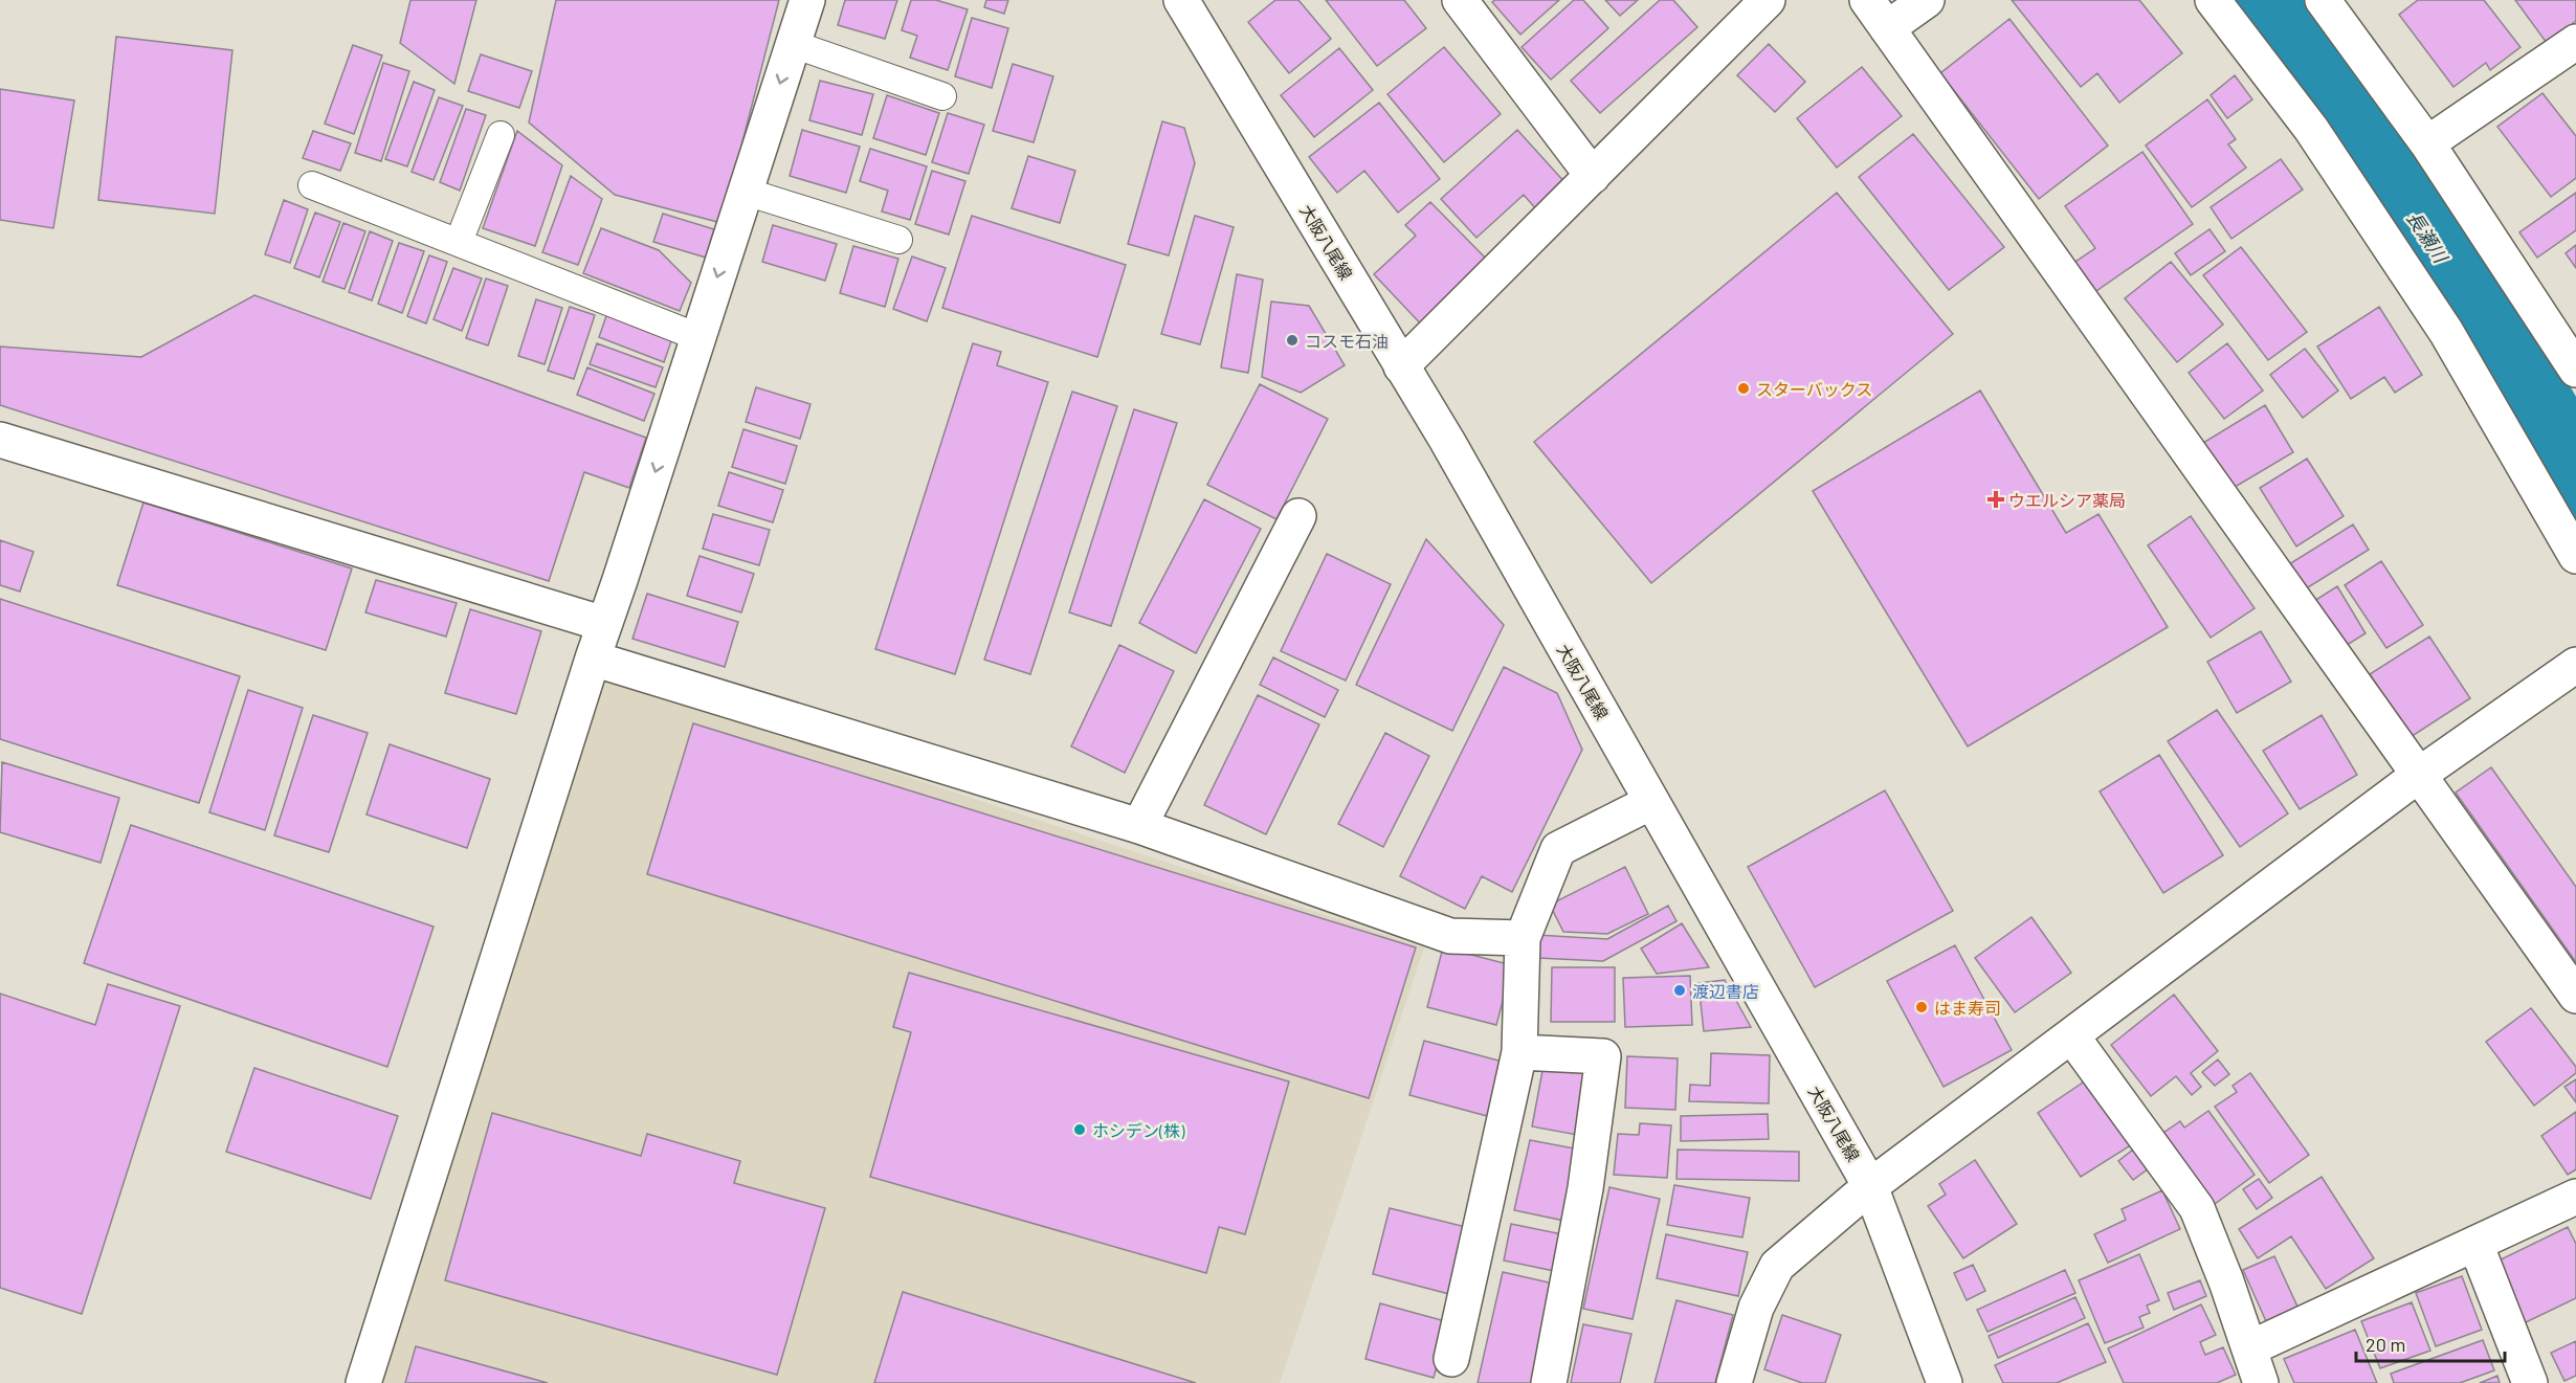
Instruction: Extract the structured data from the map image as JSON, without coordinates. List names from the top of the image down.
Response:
{
  "streets": {
    "street": ["大阪八尾線"]
  },
  "water": ["長瀬川"],
  "places": {
    "other": [
      "コスモ石油",
      "スターバックス",
      "渡辺書店",
      "はま寿司",
      "ホシデン(株)"
    ],
    "health": ["ウエルシア薬局"]
  },
  "scale_bar": "20 m"
}
